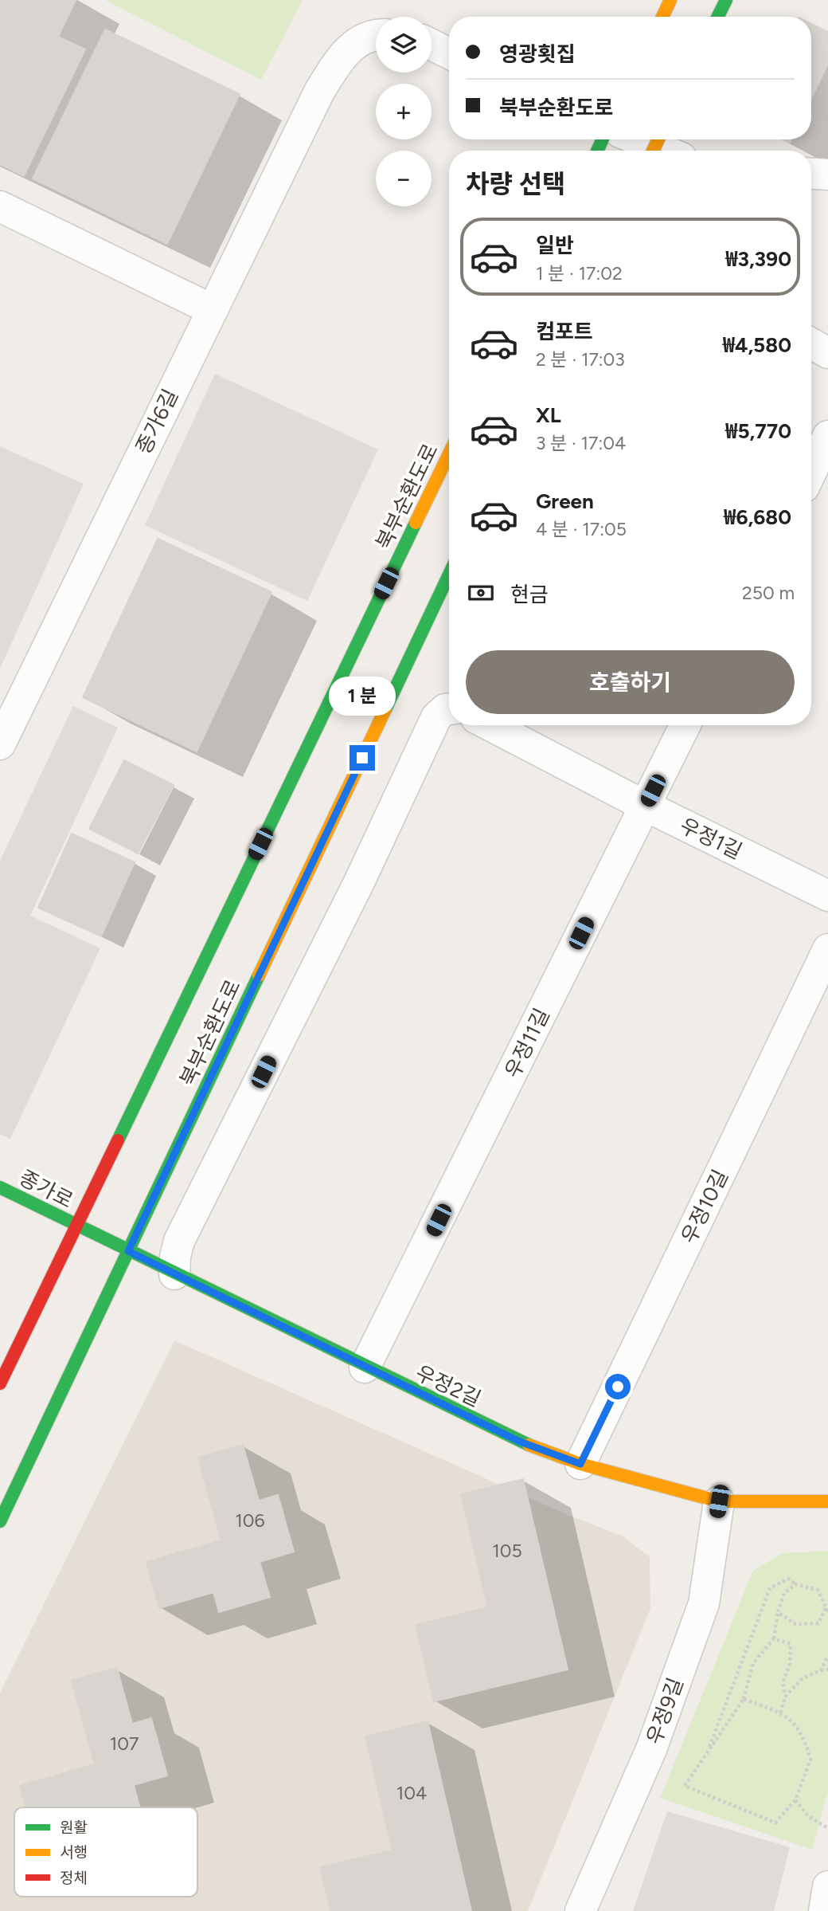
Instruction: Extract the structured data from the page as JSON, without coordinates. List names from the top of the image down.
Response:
{
  "streets": {
    "main road": ["북부순환도로", "종가로", "우정2길"],
    "street": [
      "종가6길",
      "우정1길",
      "우정11길",
      "우정10길",
      "우정9길"
    ]
  },
  "crossings": [
    ["북부순환도로", "종가로"],
    ["북부순환도로", "우정2길"],
    ["우정1길", "우정11길"],
    ["우정11길", "우정2길"],
    ["종가로", "우정2길"],
    ["우정10길", "우정2길"],
    ["우정2길", "우정9길"]
  ],
  "house_numbers": [
    "106",
    "105",
    "107",
    "104"
  ],
  "legend": ["원활", "서행", "정체"],
  "page": {
    "map_buttons": ["+", "−"],
    "banner": ["영광횟집", "북부순환도로"],
    "heading": "차량 선택",
    "list": [
      {
        "name": "일반",
        "note": "1 분 · 17:02",
        "value": "₩3,390"
      },
      {
        "name": "컴포트",
        "note": "2 분 · 17:03",
        "value": "₩4,580"
      },
      {
        "name": "XL",
        "note": "3 분 · 17:04",
        "value": "₩5,770"
      },
      {
        "name": "Green",
        "note": "4 분 · 17:05",
        "value": "₩6,680"
      }
    ],
    "pay": ["현금", "250 m"],
    "buttons": "호출하기",
    "bubble": "1 분"
  }
}
